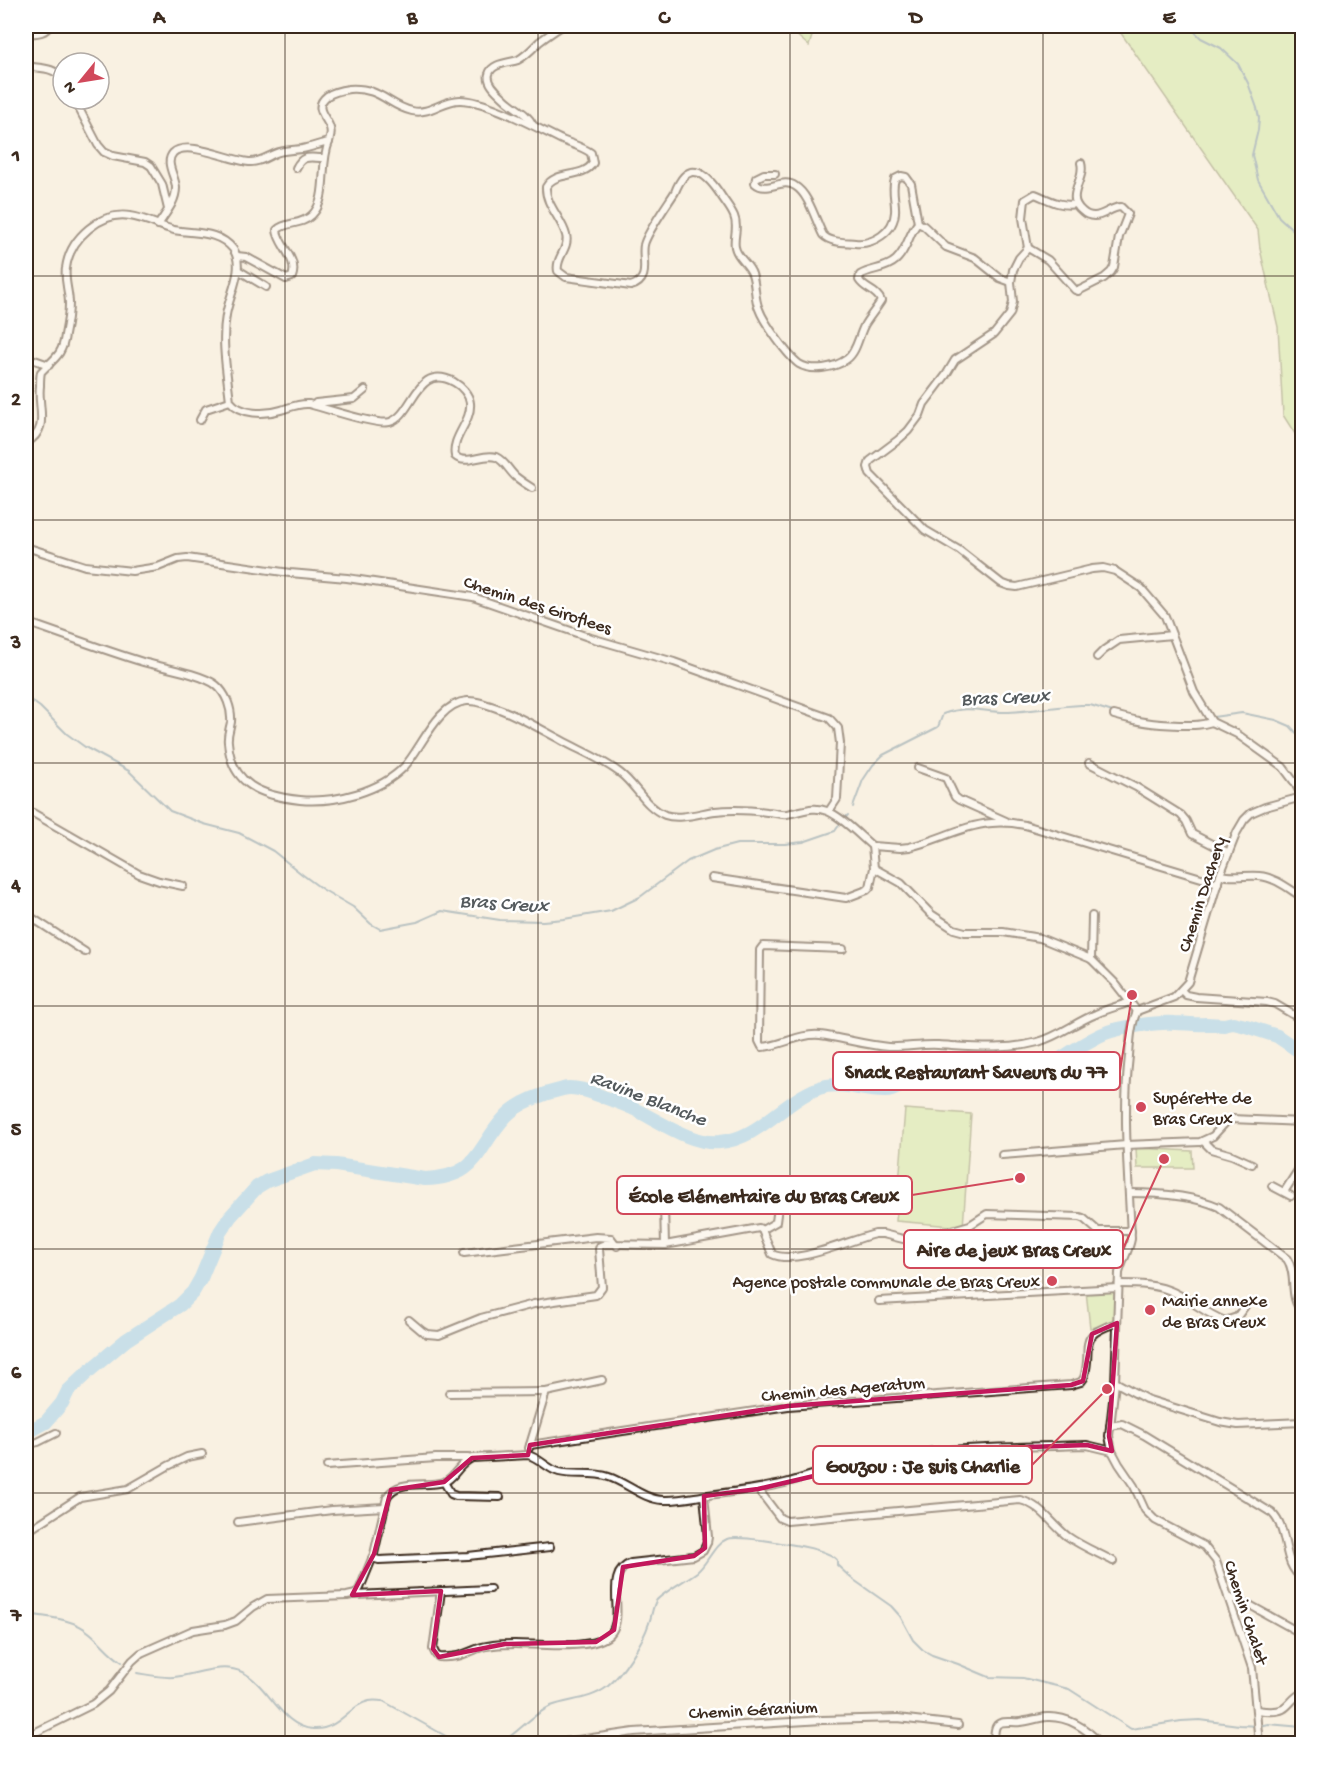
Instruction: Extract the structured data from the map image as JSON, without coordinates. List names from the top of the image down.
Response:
{
  "streets": {
    "street": [
      "Chemin des Giroflees",
      "Chemin Dachery",
      "Chemin des Ageratum",
      "Chemin Chalet",
      "Chemin Géranium"
    ]
  },
  "crossings": [
    ["Chemin des Ageratum", "Chemin Chalet"]
  ],
  "water": ["Bras Creux", "Ravine Blanche"],
  "places": [
    "Snack Restaurant Saveurs du 77",
    "Supérette de Bras Creux",
    "Aire de jeux Bras Creux",
    "École Elémentaire du Bras Creux",
    "Agence postale communale de Bras Creux",
    "Mairie annexe de Bras Creux",
    "Gouzou : Je suis Charlie"
  ],
  "north": "bottom left",
  "grid": {
    "columns": [
      "A",
      "B",
      "C",
      "D",
      "E"
    ],
    "rows": [
      "1",
      "2",
      "3",
      "4",
      "5",
      "6",
      "7"
    ]
  }
}
